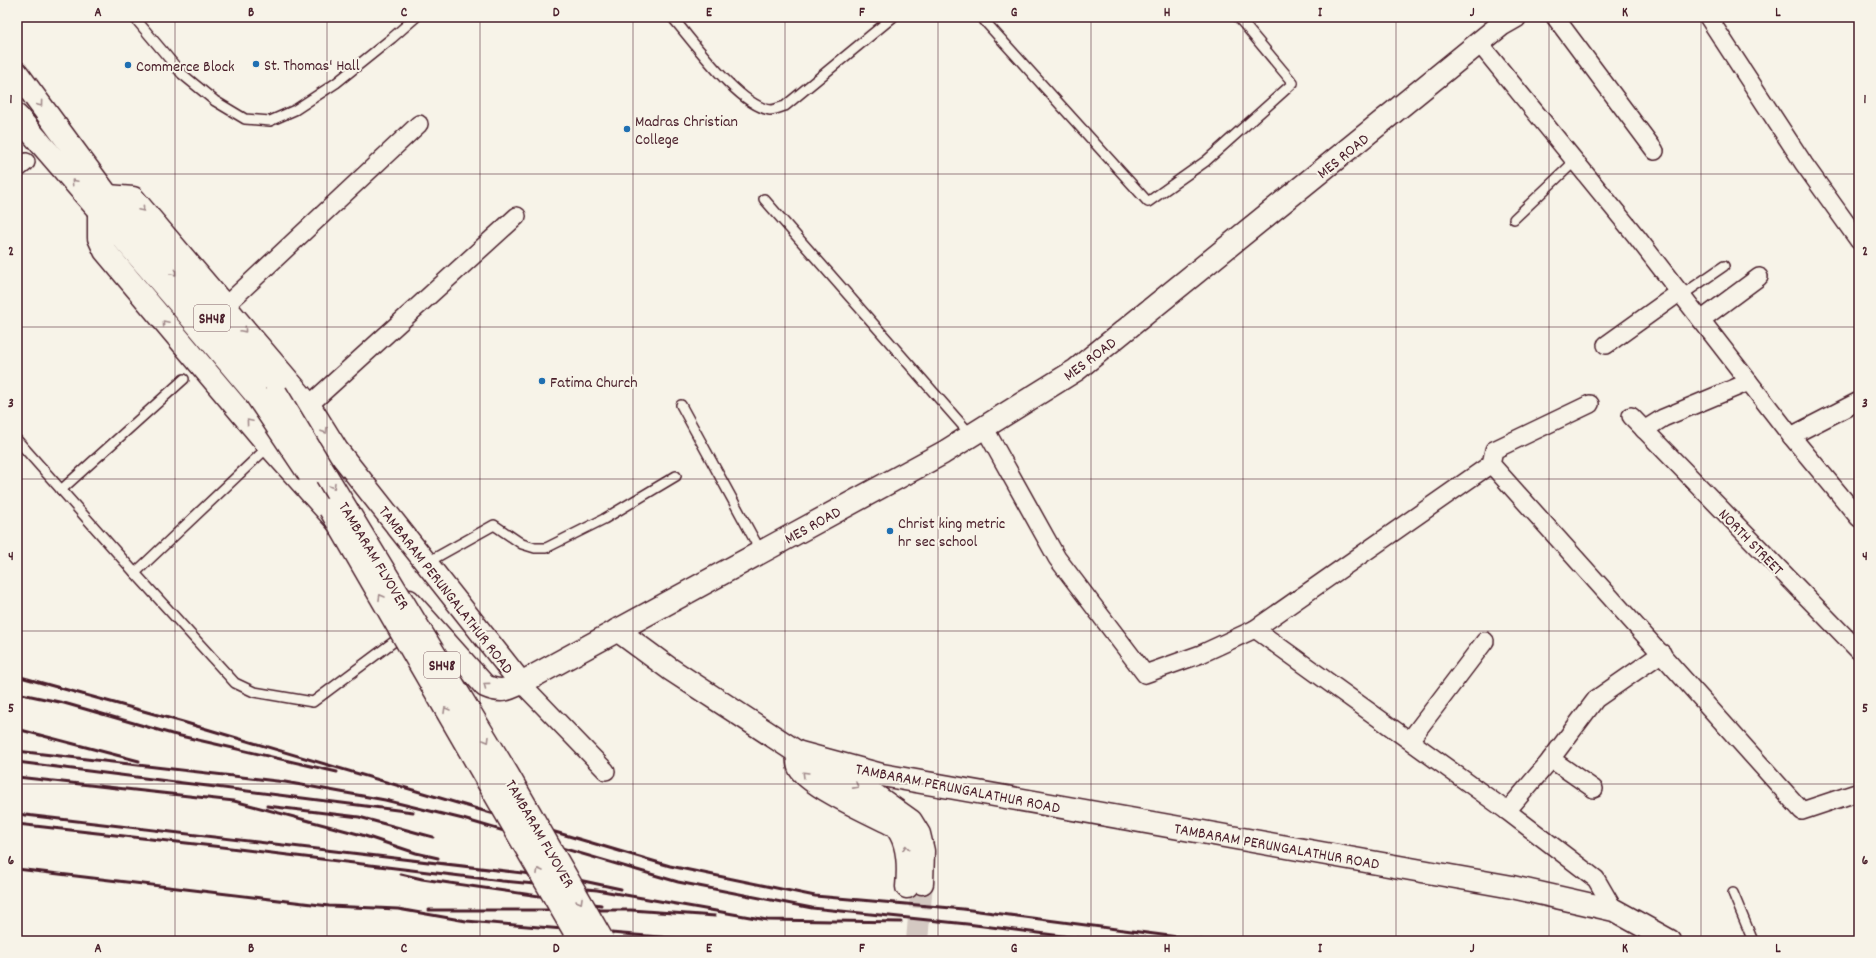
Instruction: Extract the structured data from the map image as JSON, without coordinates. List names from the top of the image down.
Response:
{
  "streets": {
    "street": [
      "MES ROAD",
      "SH48",
      "NORTH STREET",
      "TAMBARAM FLYOVER",
      "TAMBARAM PERUNGALATHUR ROAD"
    ]
  },
  "crossings": [
    ["MES ROAD", "TAMBARAM PERUNGALATHUR ROAD"],
    ["SH48", "TAMBARAM FLYOVER"],
    ["SH48", "TAMBARAM PERUNGALATHUR ROAD"],
    ["TAMBARAM FLYOVER", "TAMBARAM PERUNGALATHUR ROAD"]
  ],
  "places": [
    "St. Thomas' Hall",
    "Commerce Block",
    "Madras Christian College",
    "Fatima Church",
    "Christ king metric hr sec school"
  ],
  "grid": {
    "columns": [
      "A",
      "B",
      "C",
      "D",
      "E",
      "F",
      "G",
      "H",
      "I",
      "J",
      "K",
      "L"
    ],
    "rows": [
      "1",
      "2",
      "3",
      "4",
      "5",
      "6"
    ]
  }
}
